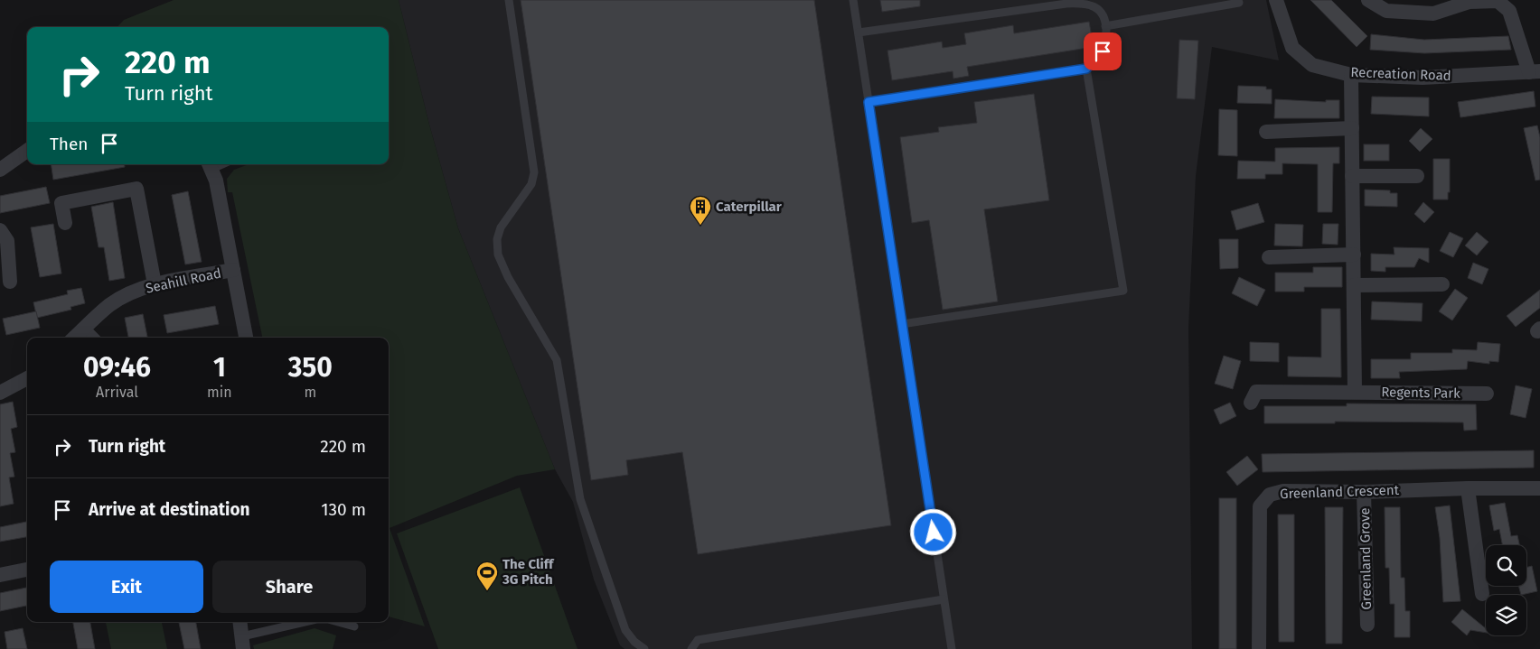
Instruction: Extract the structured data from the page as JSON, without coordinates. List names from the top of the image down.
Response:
{
  "streets": {
    "street": [
      "Recreation Road",
      "Seahill Road",
      "Regents Park",
      "Greenland Crescent",
      "Greenland Grove"
    ]
  },
  "crossings": [
    ["Greenland Crescent", "Greenland Grove"]
  ],
  "places": {
    "building": ["Caterpillar"],
    "sports": ["The Cliff 3G Pitch"]
  },
  "page": {
    "turn": ["220 m", "Turn right"],
    "then": "Then",
    "eta": [
      "09:46",
      "Arrival",
      "1",
      "min",
      "350",
      "m"
    ],
    "list": [
      {
        "name": "Turn right",
        "value": "220 m"
      },
      {
        "name": "Arrive at destination",
        "value": "130 m"
      }
    ],
    "buttons": ["Exit", "Share"]
  }
}
